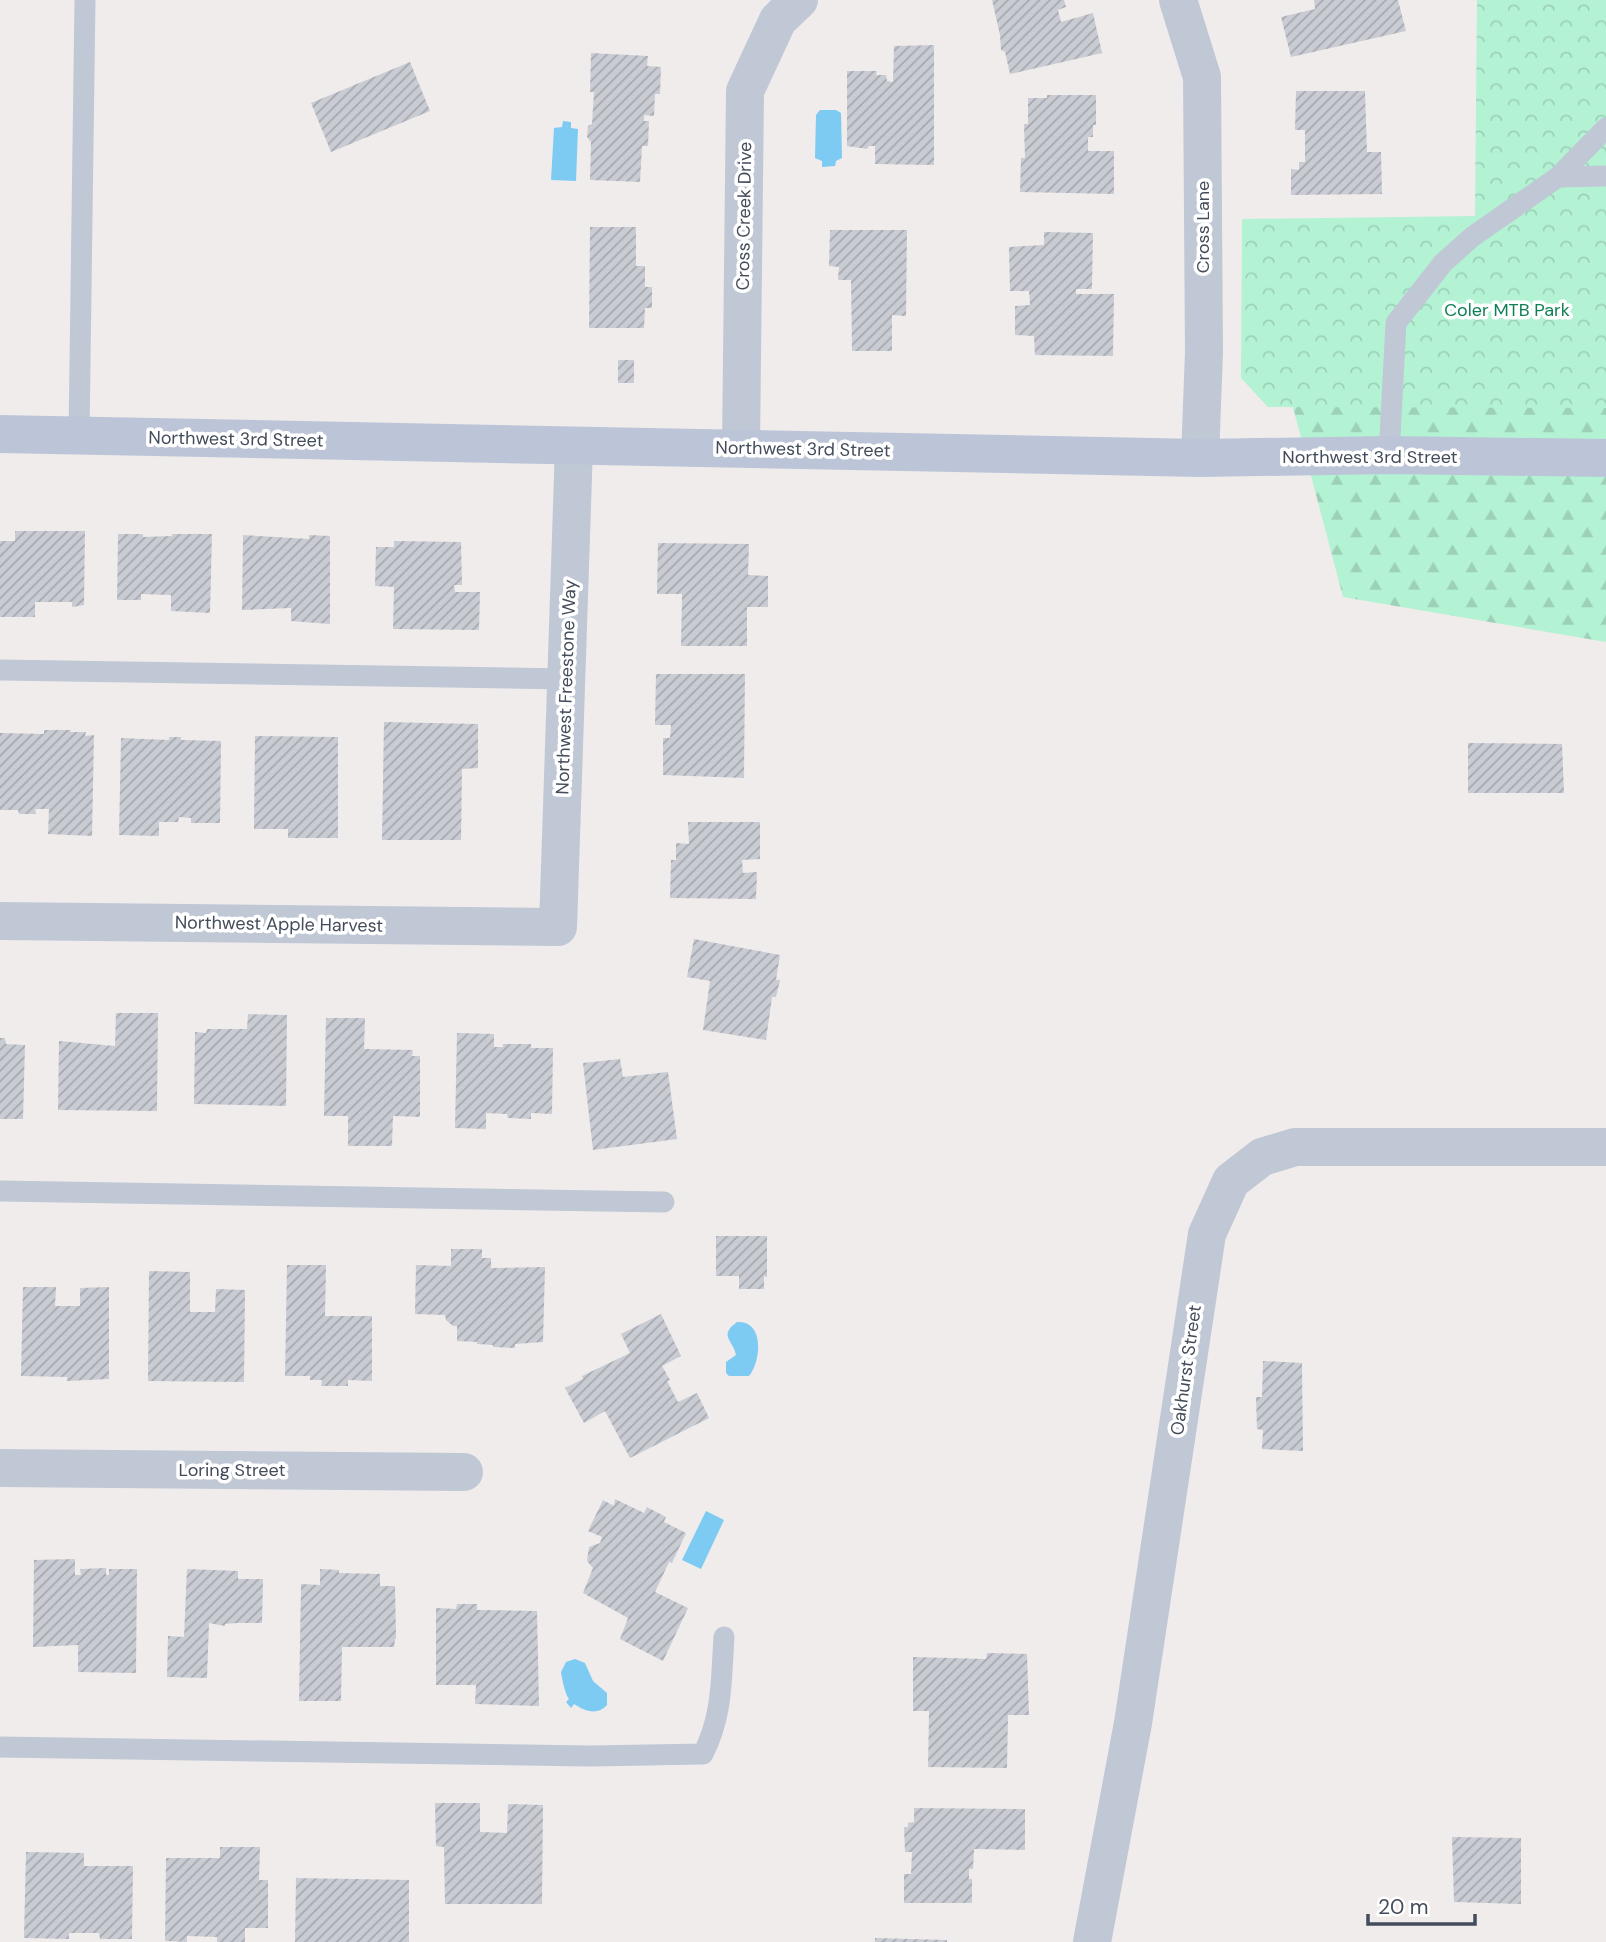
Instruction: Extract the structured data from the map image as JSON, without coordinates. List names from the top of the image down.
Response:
{
  "streets": {
    "street": [
      "Cross Creek Drive",
      "Cross Lane",
      "Northwest 3rd Street",
      "Northwest Freestone Way",
      "Northwest Apple Harvest",
      "Oakhurst Street",
      "Loring Street"
    ]
  },
  "crossings": [
    ["Cross Creek Drive", "Northwest 3rd Street"],
    ["Cross Lane", "Northwest 3rd Street"],
    ["Northwest 3rd Street", "Northwest Freestone Way"],
    ["Northwest Freestone Way", "Northwest Apple Harvest"]
  ],
  "parks": ["Coler MTB Park"],
  "scale_bar": "20 m"
}
